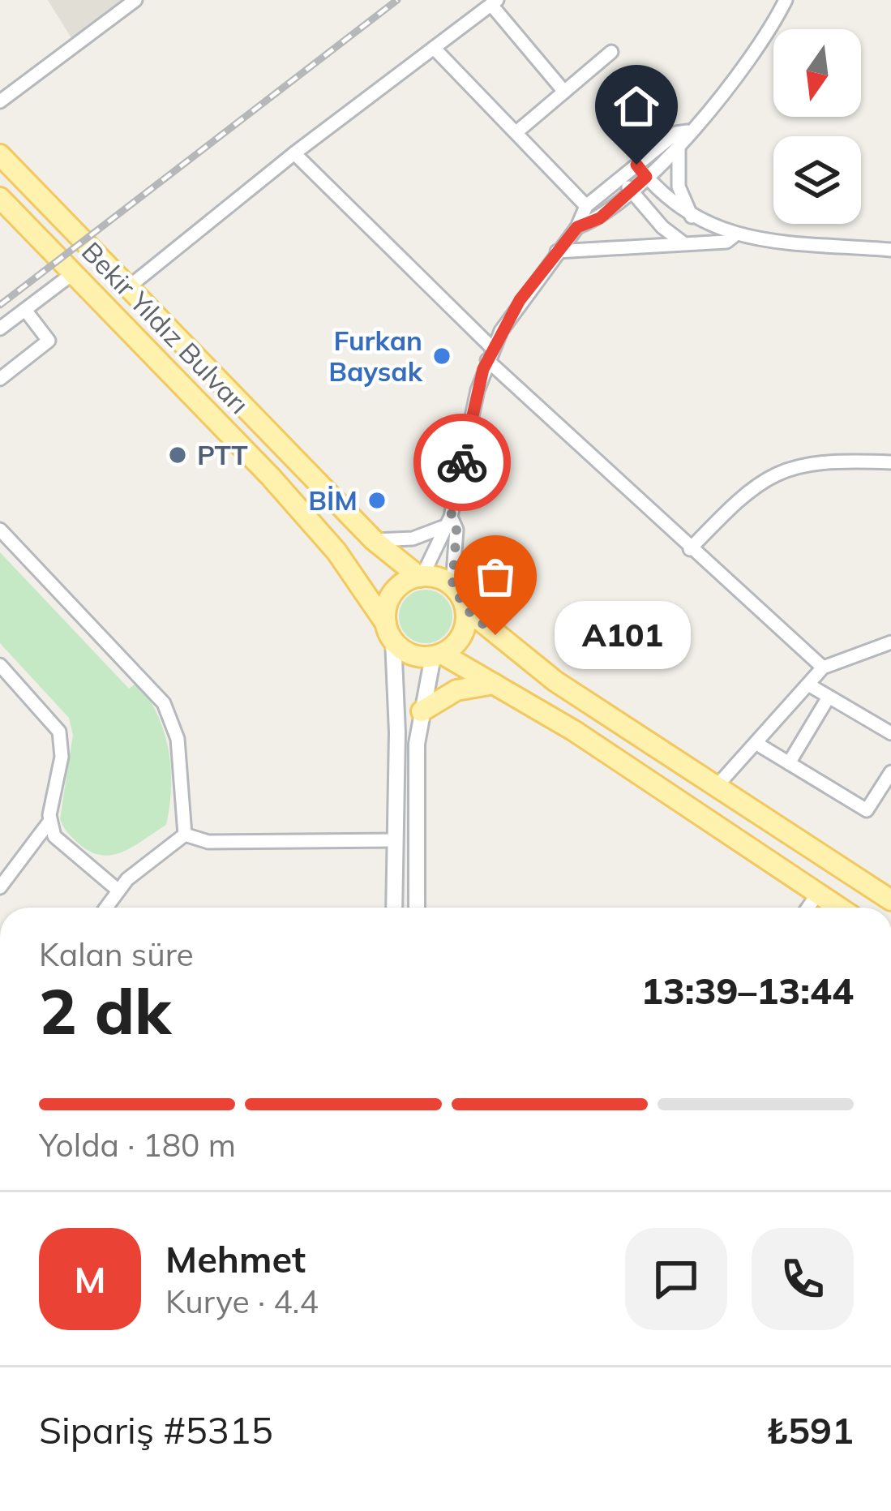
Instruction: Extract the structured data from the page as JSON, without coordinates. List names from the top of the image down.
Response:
{
  "streets": {
    "main road": ["Bekir Yıldız Bulvarı"]
  },
  "places": [
    "Furkan Baysak",
    "PTT",
    "BİM",
    "A101"
  ],
  "north": "bottom",
  "page": {
    "bubble": "A101",
    "heading": ["2 dk", "Kalan süre", "13:39–13:44"],
    "panel": [
      "Mehmet",
      "Kurye · 4.4",
      "Sipariş #5315",
      "₺591"
    ],
    "bar": "Yolda · 180 m",
    "round": "M"
  }
}
